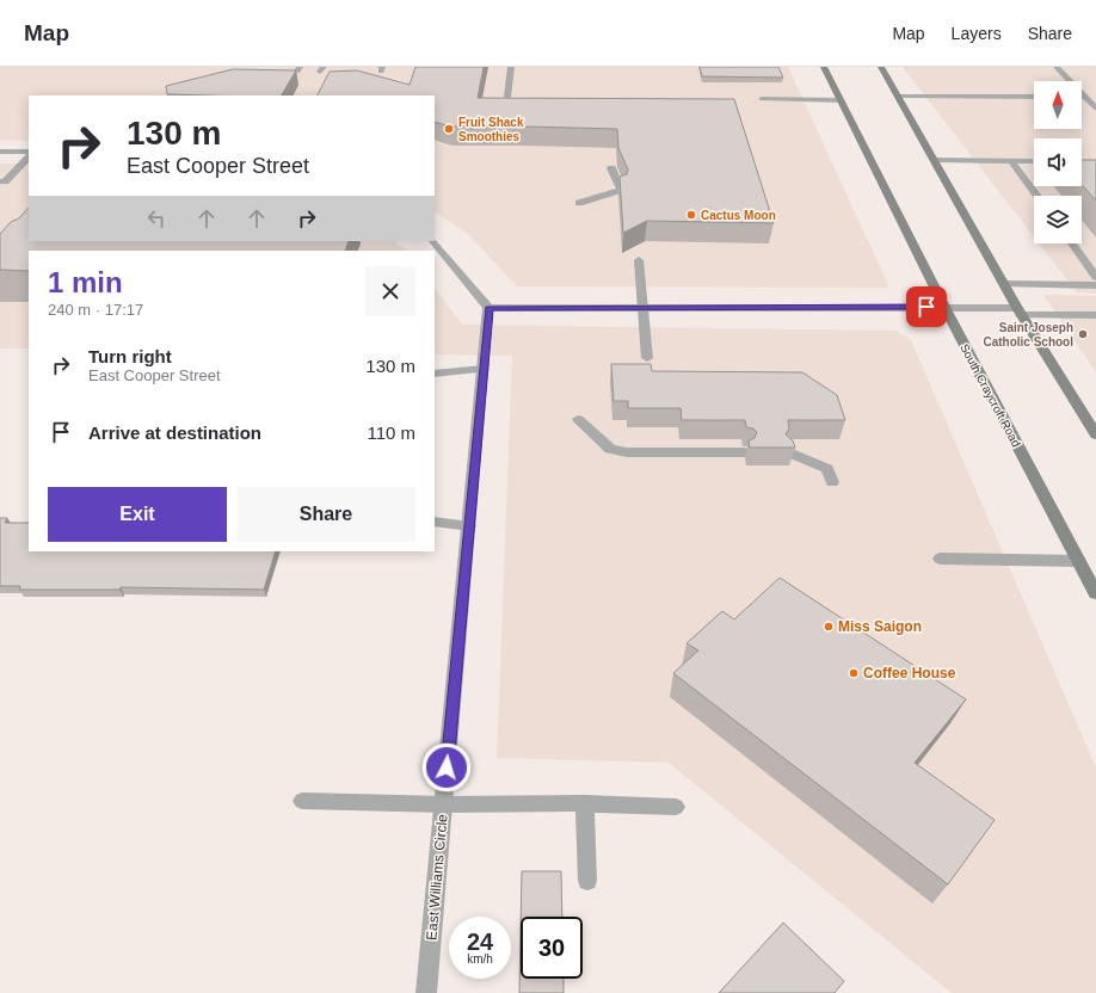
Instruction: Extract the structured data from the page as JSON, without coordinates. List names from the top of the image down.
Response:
{
  "streets": {
    "main road": ["South Craycroft Road"],
    "street": ["East Williams Circle"]
  },
  "places": [
    "Fruit Shack Smoothies",
    "Cactus Moon",
    "Saint Joseph Catholic School",
    "Miss Saigon",
    "Coffee House"
  ],
  "north": "top",
  "page": {
    "header": "Map",
    "nav": ["Map", "Layers", "Share"],
    "turn": ["130 m", "East Cooper Street"],
    "heading": ["1 min", "240 m · 17:17"],
    "list": [
      {
        "name": "Turn right",
        "note": "East Cooper Street",
        "value": "130 m"
      },
      {
        "name": "Arrive at destination",
        "value": "110 m"
      }
    ],
    "buttons": ["Exit", "Share"],
    "speed": "24 km/h",
    "limit": "30"
  }
}
